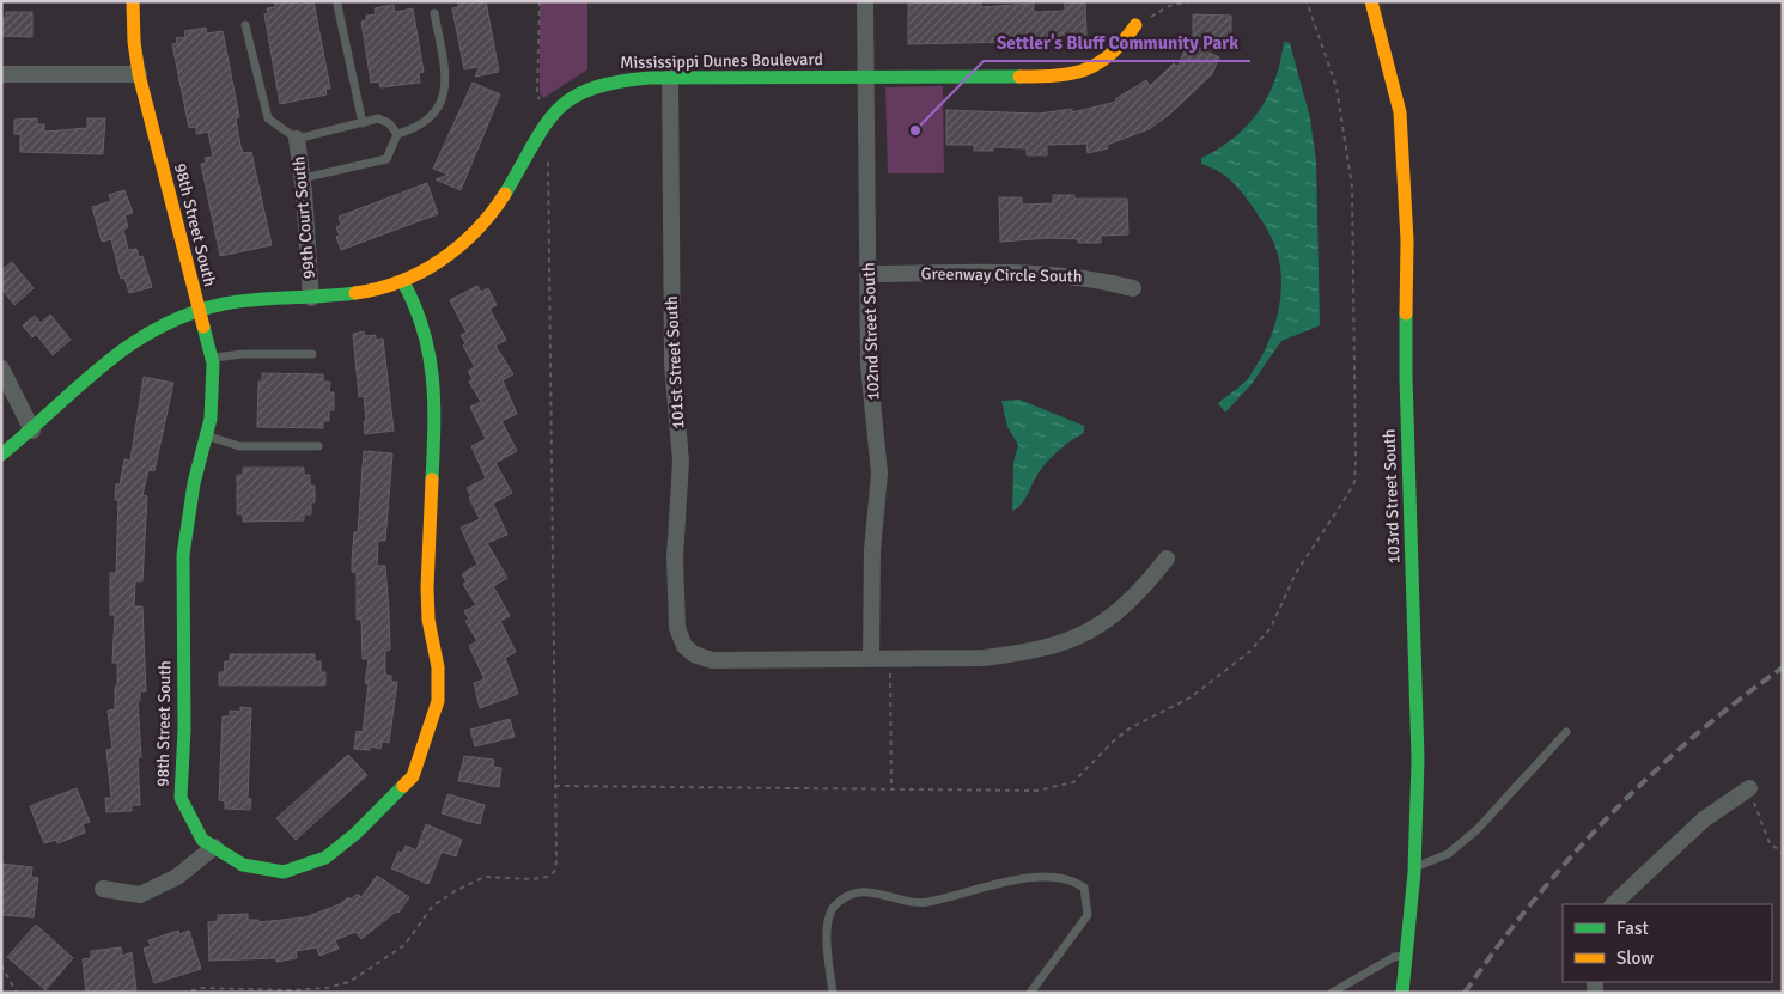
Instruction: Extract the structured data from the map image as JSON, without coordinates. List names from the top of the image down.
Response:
{
  "streets": {
    "street": [
      "Mississippi Dunes Boulevard",
      "99th Court South",
      "98th Street South",
      "Greenway Circle South",
      "102nd Street South",
      "101st Street South",
      "103rd Street South"
    ]
  },
  "crossings": [
    ["Mississippi Dunes Boulevard", "99th Court South"],
    ["Mississippi Dunes Boulevard", "98th Street South"],
    ["Mississippi Dunes Boulevard", "102nd Street South"],
    ["Mississippi Dunes Boulevard", "101st Street South"],
    ["Greenway Circle South", "102nd Street South"],
    ["102nd Street South", "101st Street South"]
  ],
  "places": ["Settler's Bluff Community Park"],
  "legend": ["Fast", "Slow"]
}
